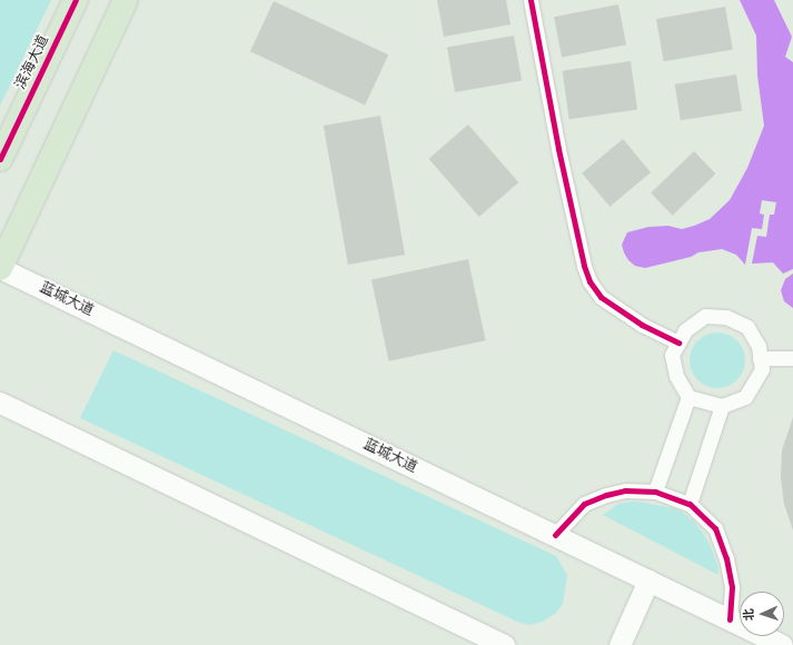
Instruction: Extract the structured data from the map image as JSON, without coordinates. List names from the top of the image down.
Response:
{
  "streets": {
    "highway": ["滨海大道"],
    "main road": ["蓝城大道"]
  },
  "north": "left"
}
